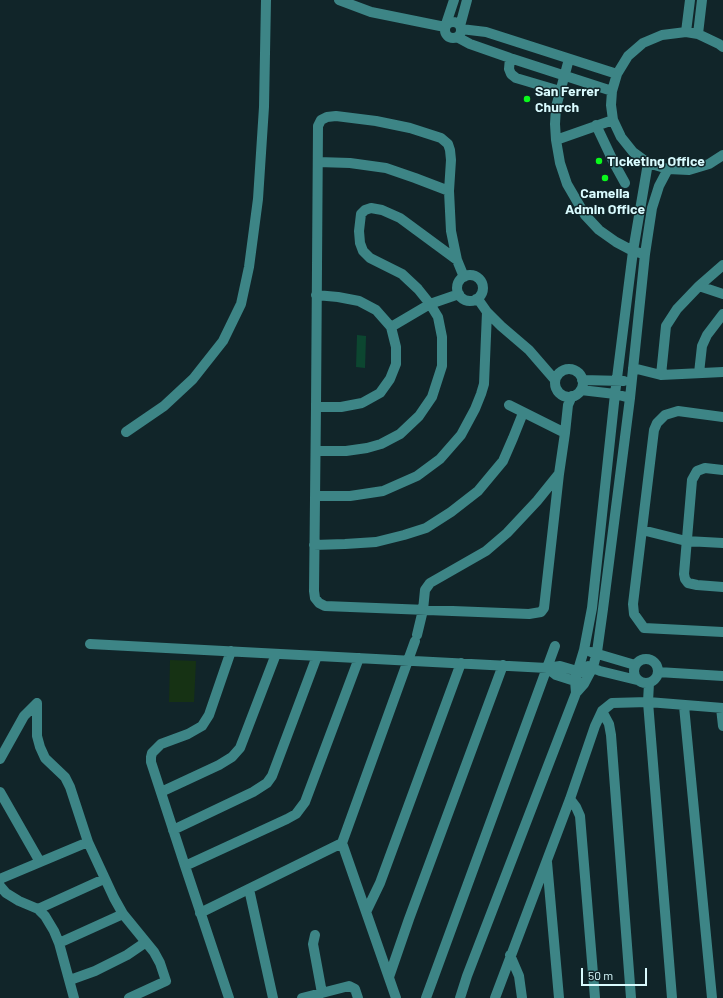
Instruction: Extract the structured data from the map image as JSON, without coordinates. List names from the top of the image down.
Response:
{
  "places": ["San Ferrer Church", "Ticketing Office", "Camella Admin Office"],
  "scale_bar": "50 m"
}
